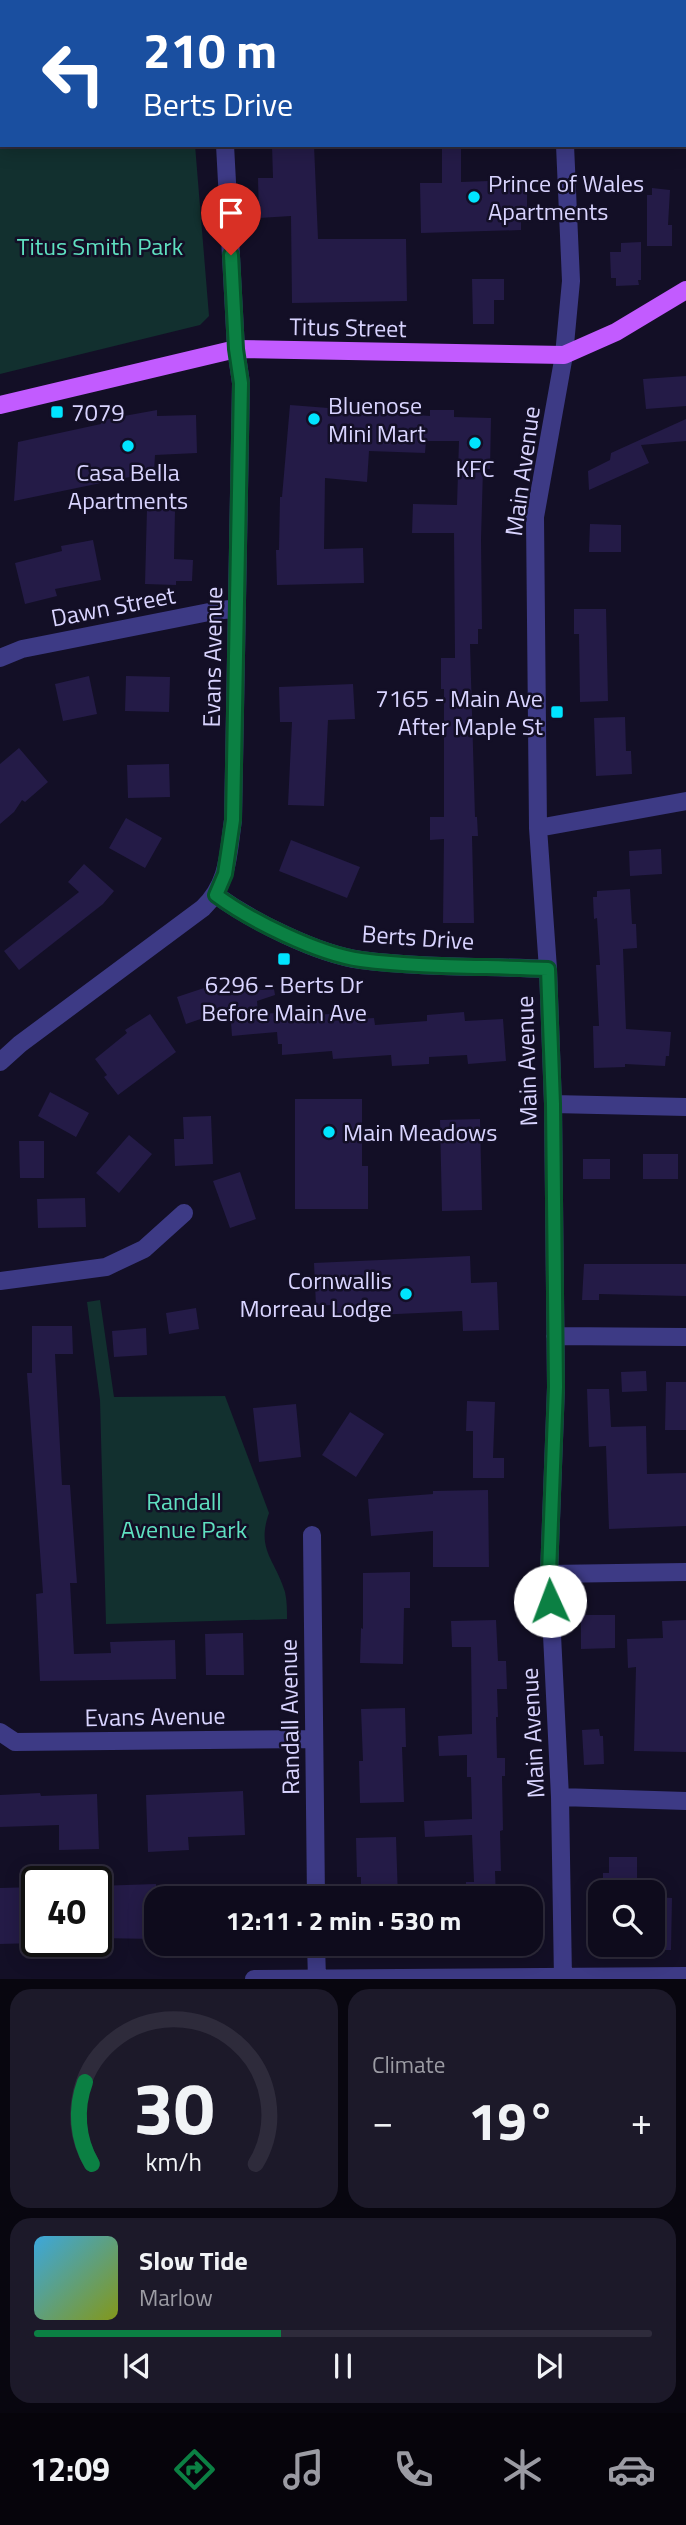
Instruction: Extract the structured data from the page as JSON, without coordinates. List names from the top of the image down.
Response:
{
  "streets": {
    "main road": ["Titus Street"],
    "street": [
      "Main Avenue",
      "Dawn Street",
      "Evans Avenue",
      "Berts Drive",
      "Randall Avenue"
    ]
  },
  "crossings": [
    ["Titus Street", "Main Avenue"],
    ["Titus Street", "Evans Avenue"],
    ["Main Avenue", "Berts Drive"],
    ["Dawn Street", "Evans Avenue"],
    ["Evans Avenue", "Berts Drive"],
    ["Evans Avenue", "Randall Avenue"]
  ],
  "parks": ["Titus Smith Park", "Randall Avenue Park"],
  "places": {
    "other": [
      "Prince of Wales Apartments",
      "Bluenose Mini Mart",
      "KFC",
      "Casa Bella Apartments",
      "Main Meadows",
      "Cornwallis Morreau Lodge"
    ],
    "transit": ["7079", "7165 - Main Ave After Maple St", "6296 - Berts Dr Before Main Ave"]
  },
  "page": {
    "turn": ["210 m", "Berts Drive"],
    "limit": "40",
    "trip": "12:11 · 2 min · 530 m",
    "tile": "Climate",
    "heat": ["−", "19°", "+"],
    "song": ["Slow Tide", "Marlow"],
    "tabs": "12:09",
    "gauge": ["30", "km/h"]
  }
}
